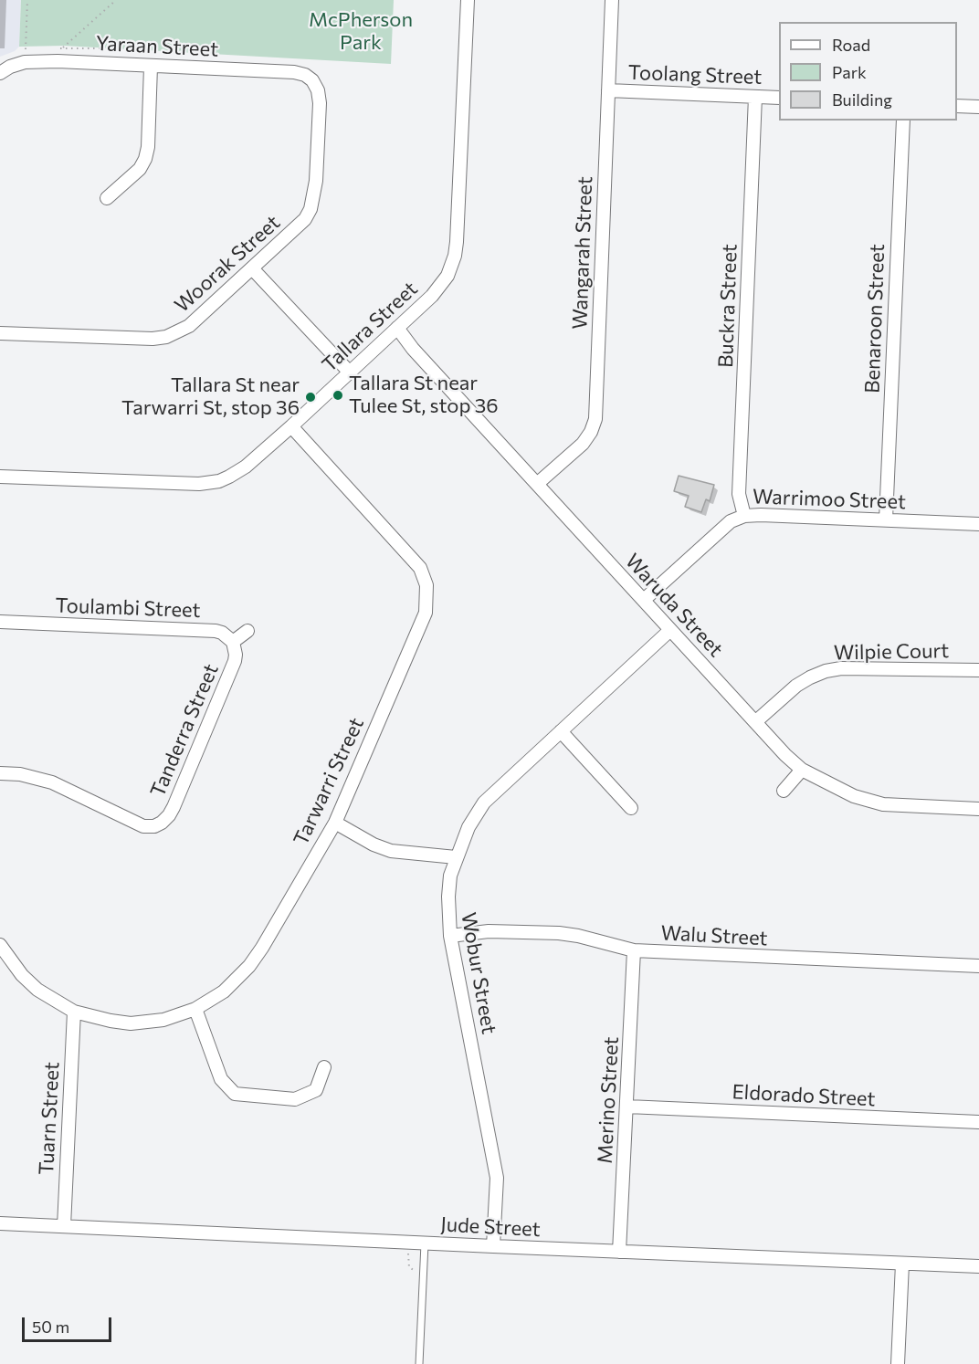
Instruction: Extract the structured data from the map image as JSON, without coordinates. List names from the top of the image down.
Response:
{
  "streets": {
    "street": [
      "Yaraan Street",
      "Toolang Street",
      "Wangarah Street",
      "Woorak Street",
      "Buckra Street",
      "Benaroon Street",
      "Tallara Street",
      "Warrimoo Street",
      "Waruda Street",
      "Toulambi Street",
      "Wilpie Court",
      "Tanderra Street",
      "Tarwarri Street",
      "Walu Street",
      "Wobur Street",
      "Eldorado Street",
      "Merino Street",
      "Tuarn Street",
      "Jude Street"
    ]
  },
  "crossings": [
    ["Yaraan Street", "Woorak Street"],
    ["Toolang Street", "Wangarah Street"],
    ["Toolang Street", "Buckra Street"],
    ["Wangarah Street", "Waruda Street"],
    ["Buckra Street", "Warrimoo Street"],
    ["Benaroon Street", "Warrimoo Street"],
    ["Tallara Street", "Waruda Street"],
    ["Tallara Street", "Tarwarri Street"],
    ["Warrimoo Street", "Waruda Street"],
    ["Waruda Street", "Wilpie Court"],
    ["Waruda Street", "Wobur Street"],
    ["Toulambi Street", "Tanderra Street"],
    ["Tarwarri Street", "Tuarn Street"],
    ["Walu Street", "Wobur Street"],
    ["Walu Street", "Merino Street"],
    ["Wobur Street", "Jude Street"],
    ["Eldorado Street", "Merino Street"],
    ["Merino Street", "Jude Street"],
    ["Tuarn Street", "Jude Street"]
  ],
  "parks": ["McPherson Park"],
  "places": ["Tallara St near Tulee St, stop 36", "Tallara St near Tarwarri St, stop 36"],
  "legend": ["Road", "Park", "Building"],
  "scale_bar": "50 m"
}
